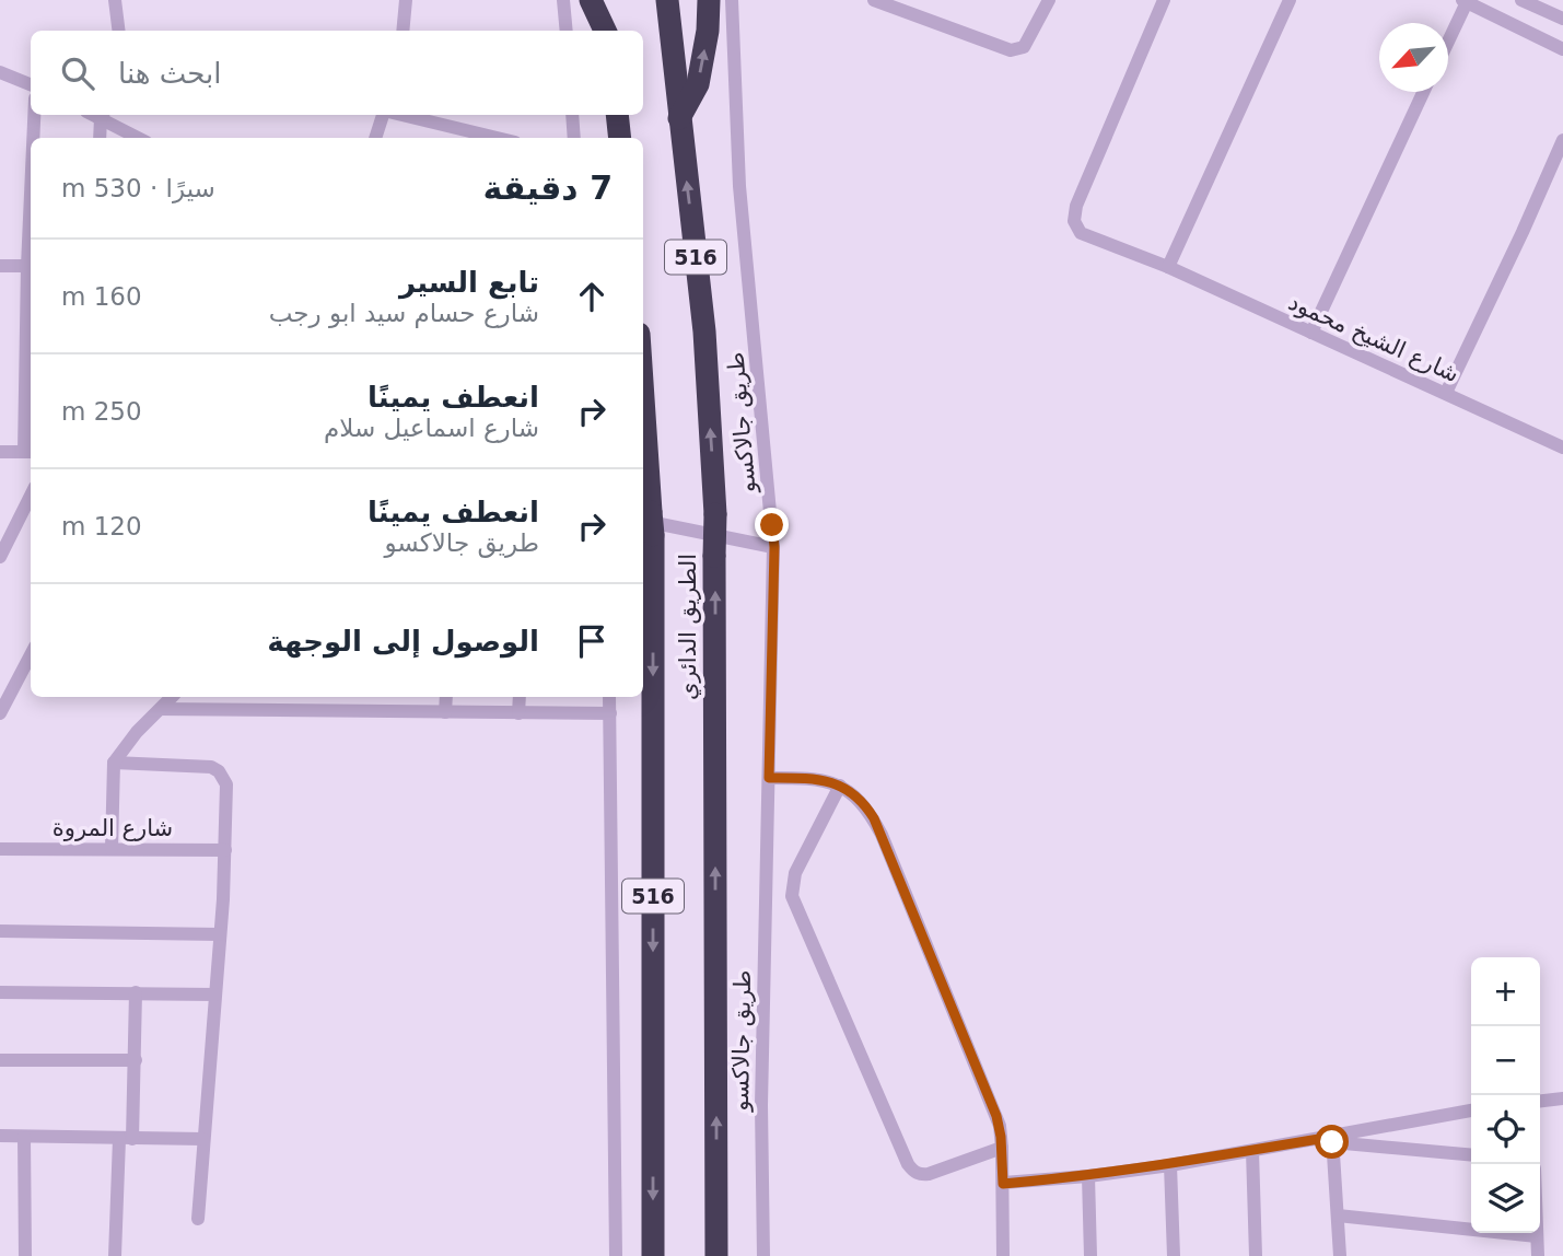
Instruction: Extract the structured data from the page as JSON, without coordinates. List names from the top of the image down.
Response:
{
  "streets": {
    "highway": ["516", "الطريق الدائري"],
    "street": ["شارع الشيخ محمود", "طريق جالاكسو", "شارع المروة"]
  },
  "north": "bottom left",
  "page": {
    "search": "ابحث هنا",
    "heading": ["7 دقيقة", "سيرًا · 530 m"],
    "list": [
      ["تابع السير", "شارع حسام سيد ابو رجب", "160 m"],
      ["انعطف يمينًا", "شارع اسماعيل سلام", "250 m"],
      ["انعطف يمينًا", "طريق جالاكسو", "120 m"],
      "الوصول إلى الوجهة"
    ],
    "map_buttons": ["+", "−"]
  }
}
